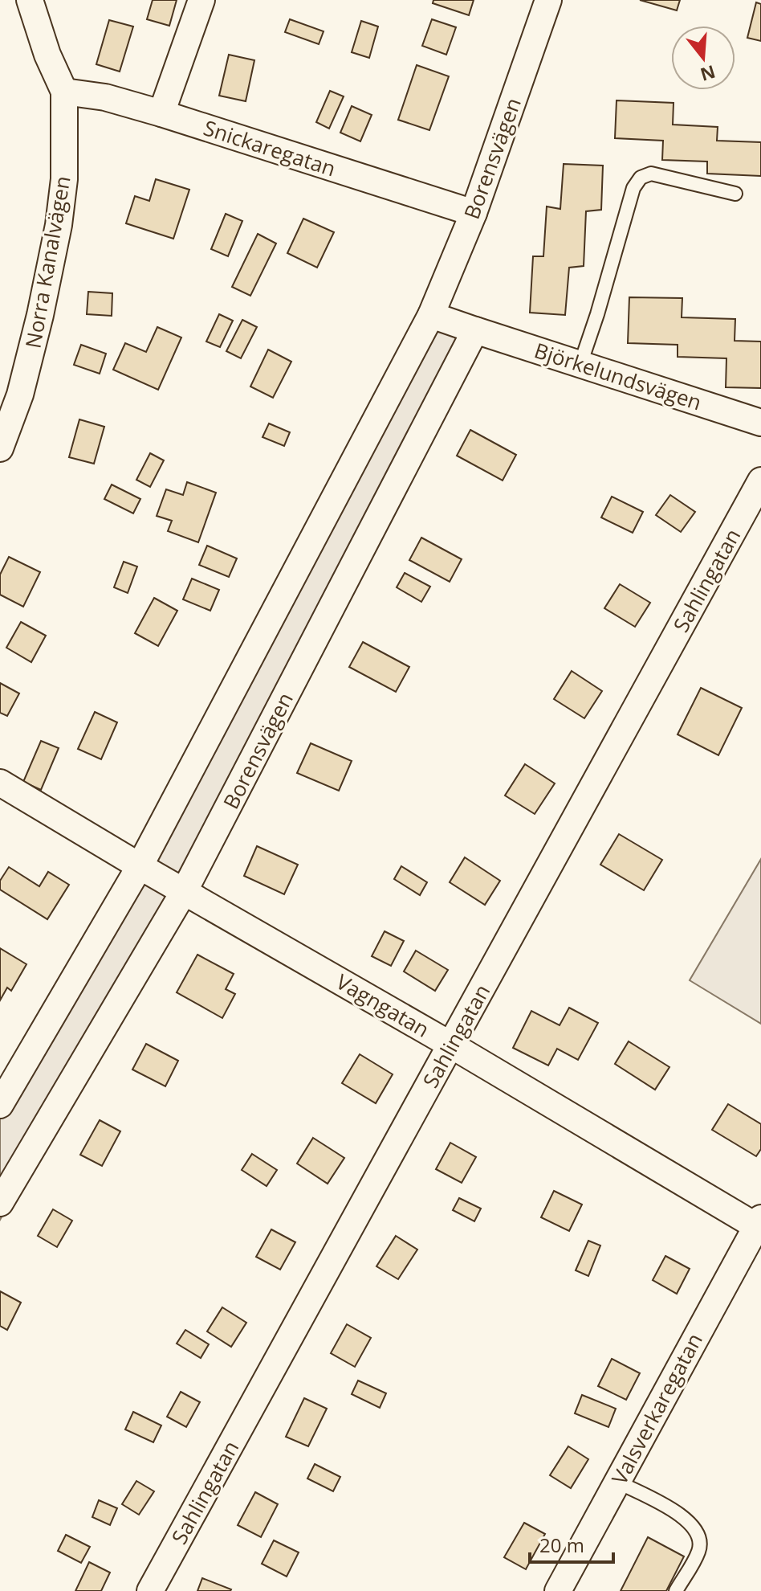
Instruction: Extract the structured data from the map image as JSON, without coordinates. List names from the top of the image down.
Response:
{
  "streets": {
    "street": [
      "Snickaregatan",
      "Borensvägen",
      "Norra Kanalvägen",
      "Björkelundsvägen",
      "Sahlingatan",
      "Vagngatan",
      "Valsverkaregatan"
    ]
  },
  "crossings": [
    ["Snickaregatan", "Borensvägen"],
    ["Snickaregatan", "Norra Kanalvägen"],
    ["Borensvägen", "Björkelundsvägen"],
    ["Borensvägen", "Vagngatan"],
    ["Sahlingatan", "Vagngatan"],
    ["Vagngatan", "Valsverkaregatan"]
  ],
  "scale_bar": "20 m",
  "north": "bottom"
}
